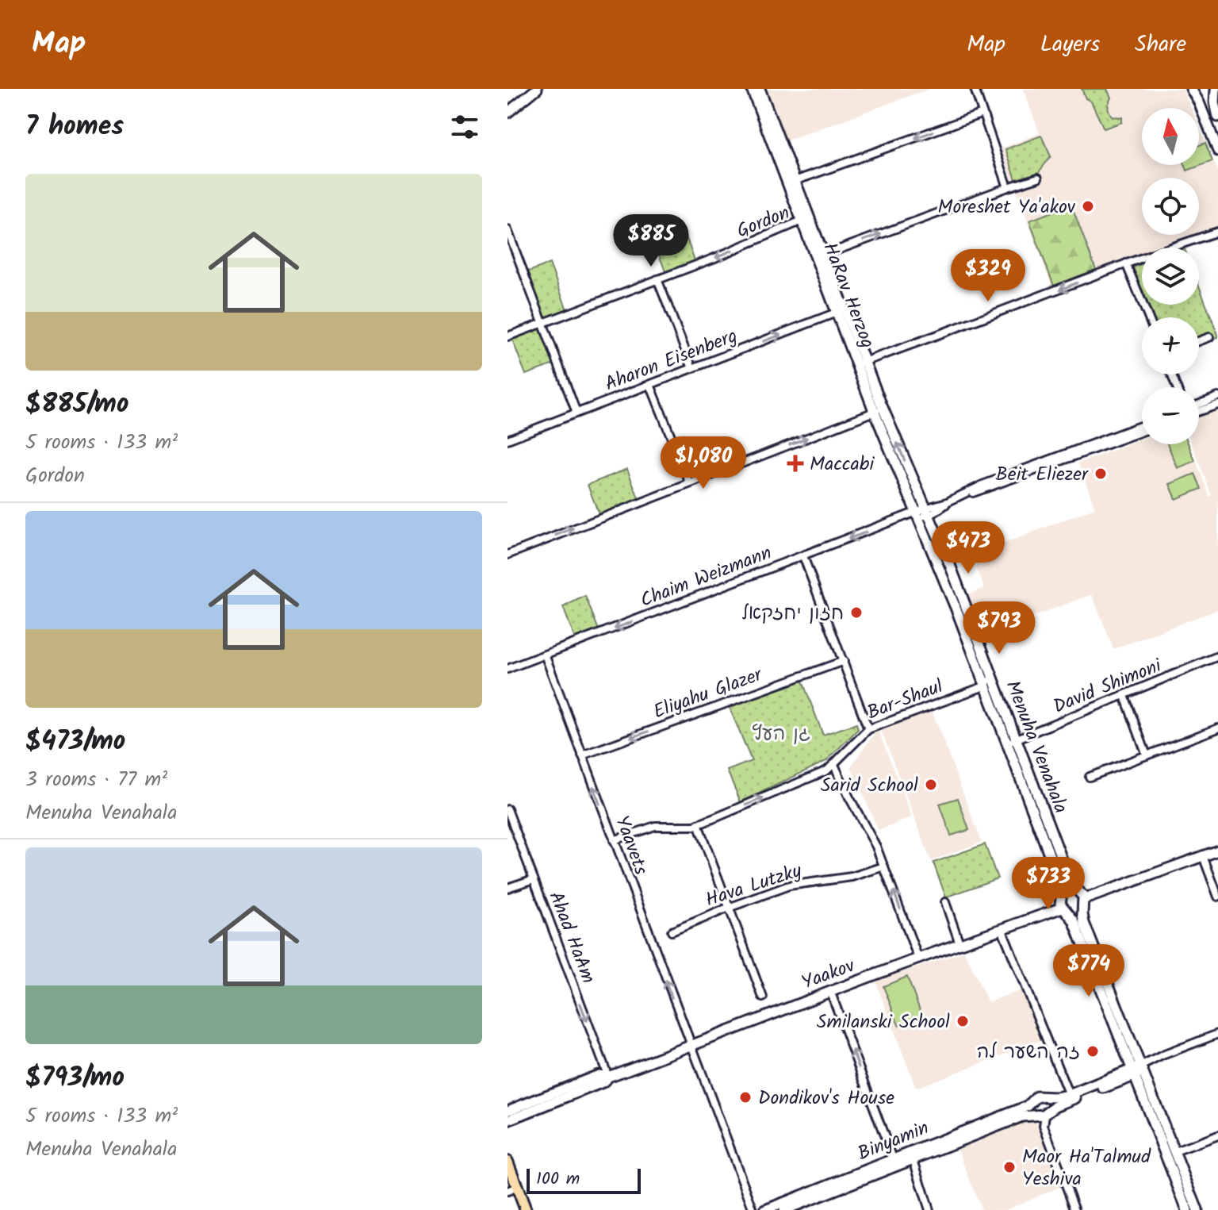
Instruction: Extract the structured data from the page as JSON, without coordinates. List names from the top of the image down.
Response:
{
  "streets": {
    "street": [
      "Gordon",
      "HaRav Herzog",
      "Aharon Eisenberg",
      "Chaim Weizmann",
      "David Shimoni",
      "Eliyahu Glazer",
      "Bar-Shaul",
      "Menuha Venahala",
      "Yaavets",
      "Hava Lutzky",
      "Ahad HaAm",
      "Yaakov",
      "Binyamin"
    ]
  },
  "crossings": [
    ["Gordon", "HaRav Herzog"],
    ["HaRav Herzog", "Aharon Eisenberg"],
    ["HaRav Herzog", "Chaim Weizmann"],
    ["HaRav Herzog", "Menuha Venahala"],
    ["Chaim Weizmann", "Menuha Venahala"],
    ["Chaim Weizmann", "Yaavets"],
    ["David Shimoni", "Menuha Venahala"],
    ["Eliyahu Glazer", "Yaavets"],
    ["Bar-Shaul", "Menuha Venahala"],
    ["Menuha Venahala", "Yaakov"],
    ["Yaavets", "Yaakov"],
    ["Ahad HaAm", "Yaakov"]
  ],
  "one_way": [
    "Gordon",
    "Aharon Eisenberg",
    "Chaim Weizmann",
    "Eliyahu Glazer",
    "Bar-Shaul",
    "Yaavets",
    "Ahad HaAm"
  ],
  "parks": ["גן העץ"],
  "places": {
    "other": [
      "Moreshet Ya'akov",
      "Beit Eliezer",
      "חזון יחזקאל",
      "Sarid School",
      "Smilanski School",
      "זה השער לה",
      "Dondikov's House",
      "Maor Ha'Talmud Yeshiva"
    ],
    "health": ["Maccabi"]
  },
  "scale_bar": "100 m",
  "north": "top",
  "page": {
    "header": "Map",
    "nav": ["Map", "Layers", "Share"],
    "heading": "7 homes",
    "map_buttons": ["+", "−"],
    "list": [
      {
        "name": "$885/mo",
        "note": "5 rooms · 133 m² · Gordon"
      },
      {
        "name": "$473/mo",
        "note": "3 rooms · 77 m² · Menuha Venahala"
      },
      {
        "name": "$793/mo",
        "note": "5 rooms · 133 m² · Menuha Venahala"
      }
    ],
    "price": [
      "$885",
      "$329",
      "$1,080",
      "$473",
      "$793",
      "$733",
      "$774"
    ],
    "scale": "100 m"
  }
}
